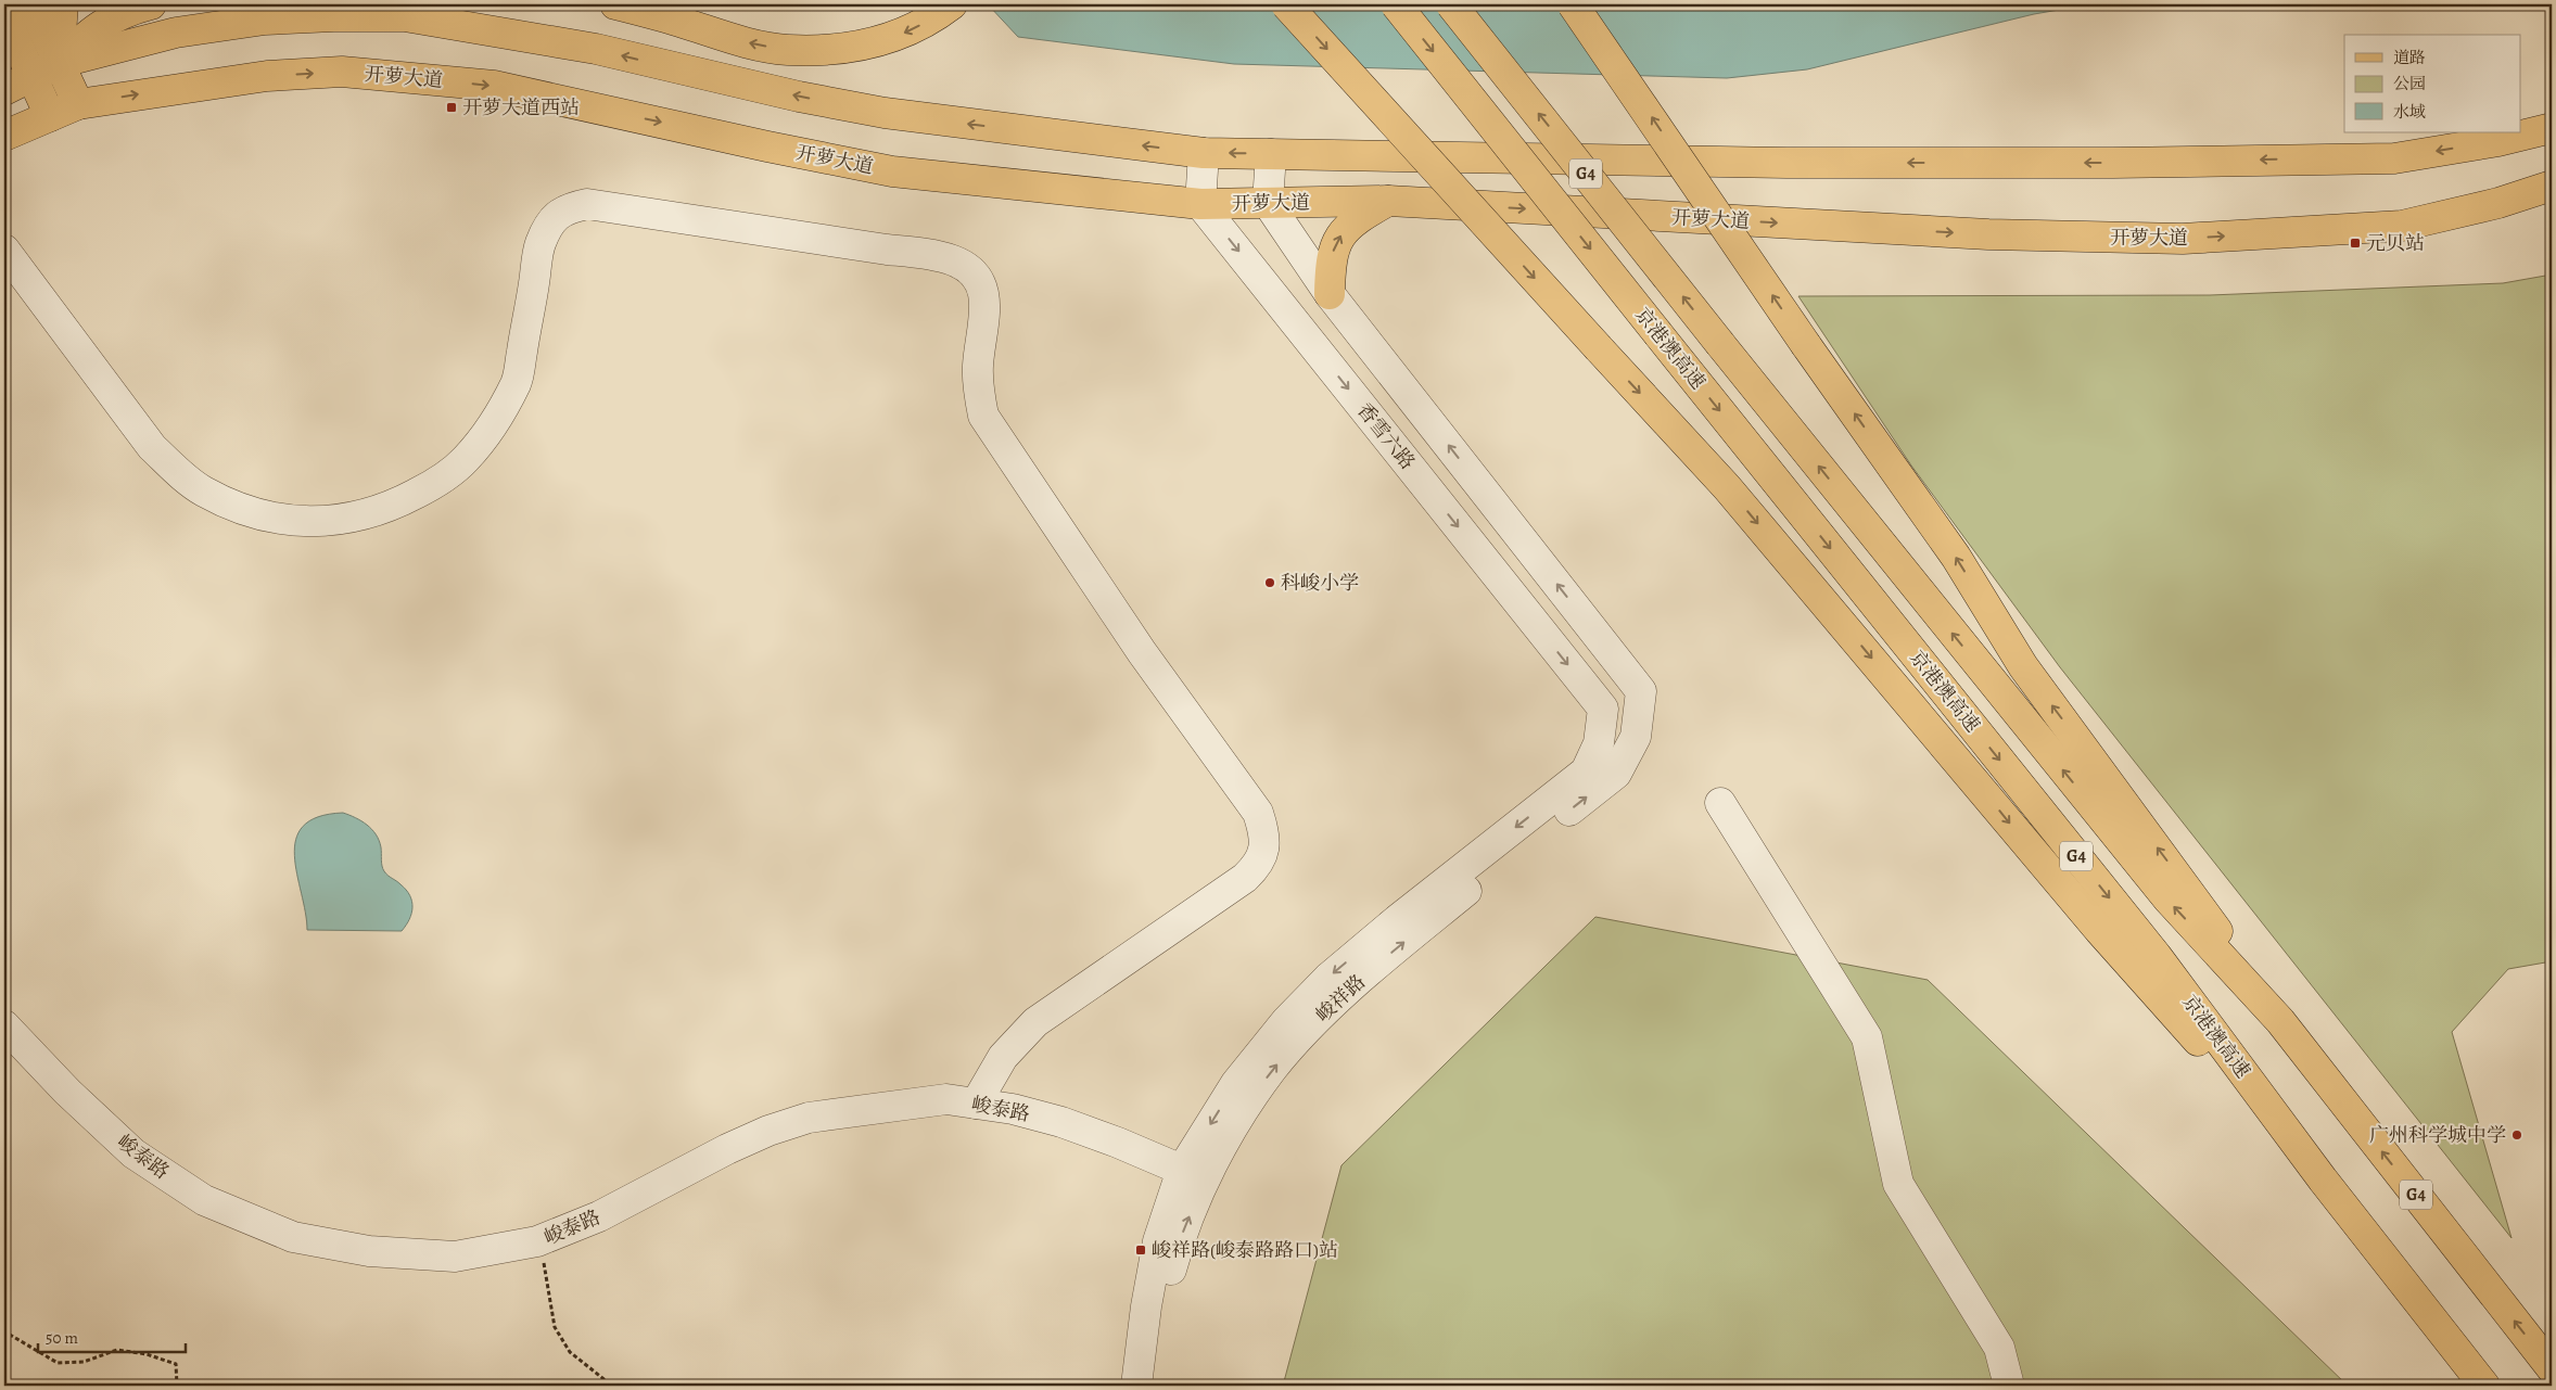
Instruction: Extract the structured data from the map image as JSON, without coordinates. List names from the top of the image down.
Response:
{
  "streets": {
    "main road": ["开萝大道", "G4", "京港澳高速"],
    "street": ["香雪六路", "峻祥路", "峻泰路"]
  },
  "crossings": [
    ["开萝大道", "香雪六路"],
    ["香雪六路", "峻祥路"],
    ["峻祥路", "峻泰路"]
  ],
  "one_way": ["香雪六路"],
  "places": {
    "transit": ["开萝大道西站", "元贝站", "峻祥路(峻泰路路口)站"],
    "other": ["科峻小学", "广州科学城中学"]
  },
  "legend": ["道路", "公园", "水域"],
  "scale_bar": "50 m"
}
